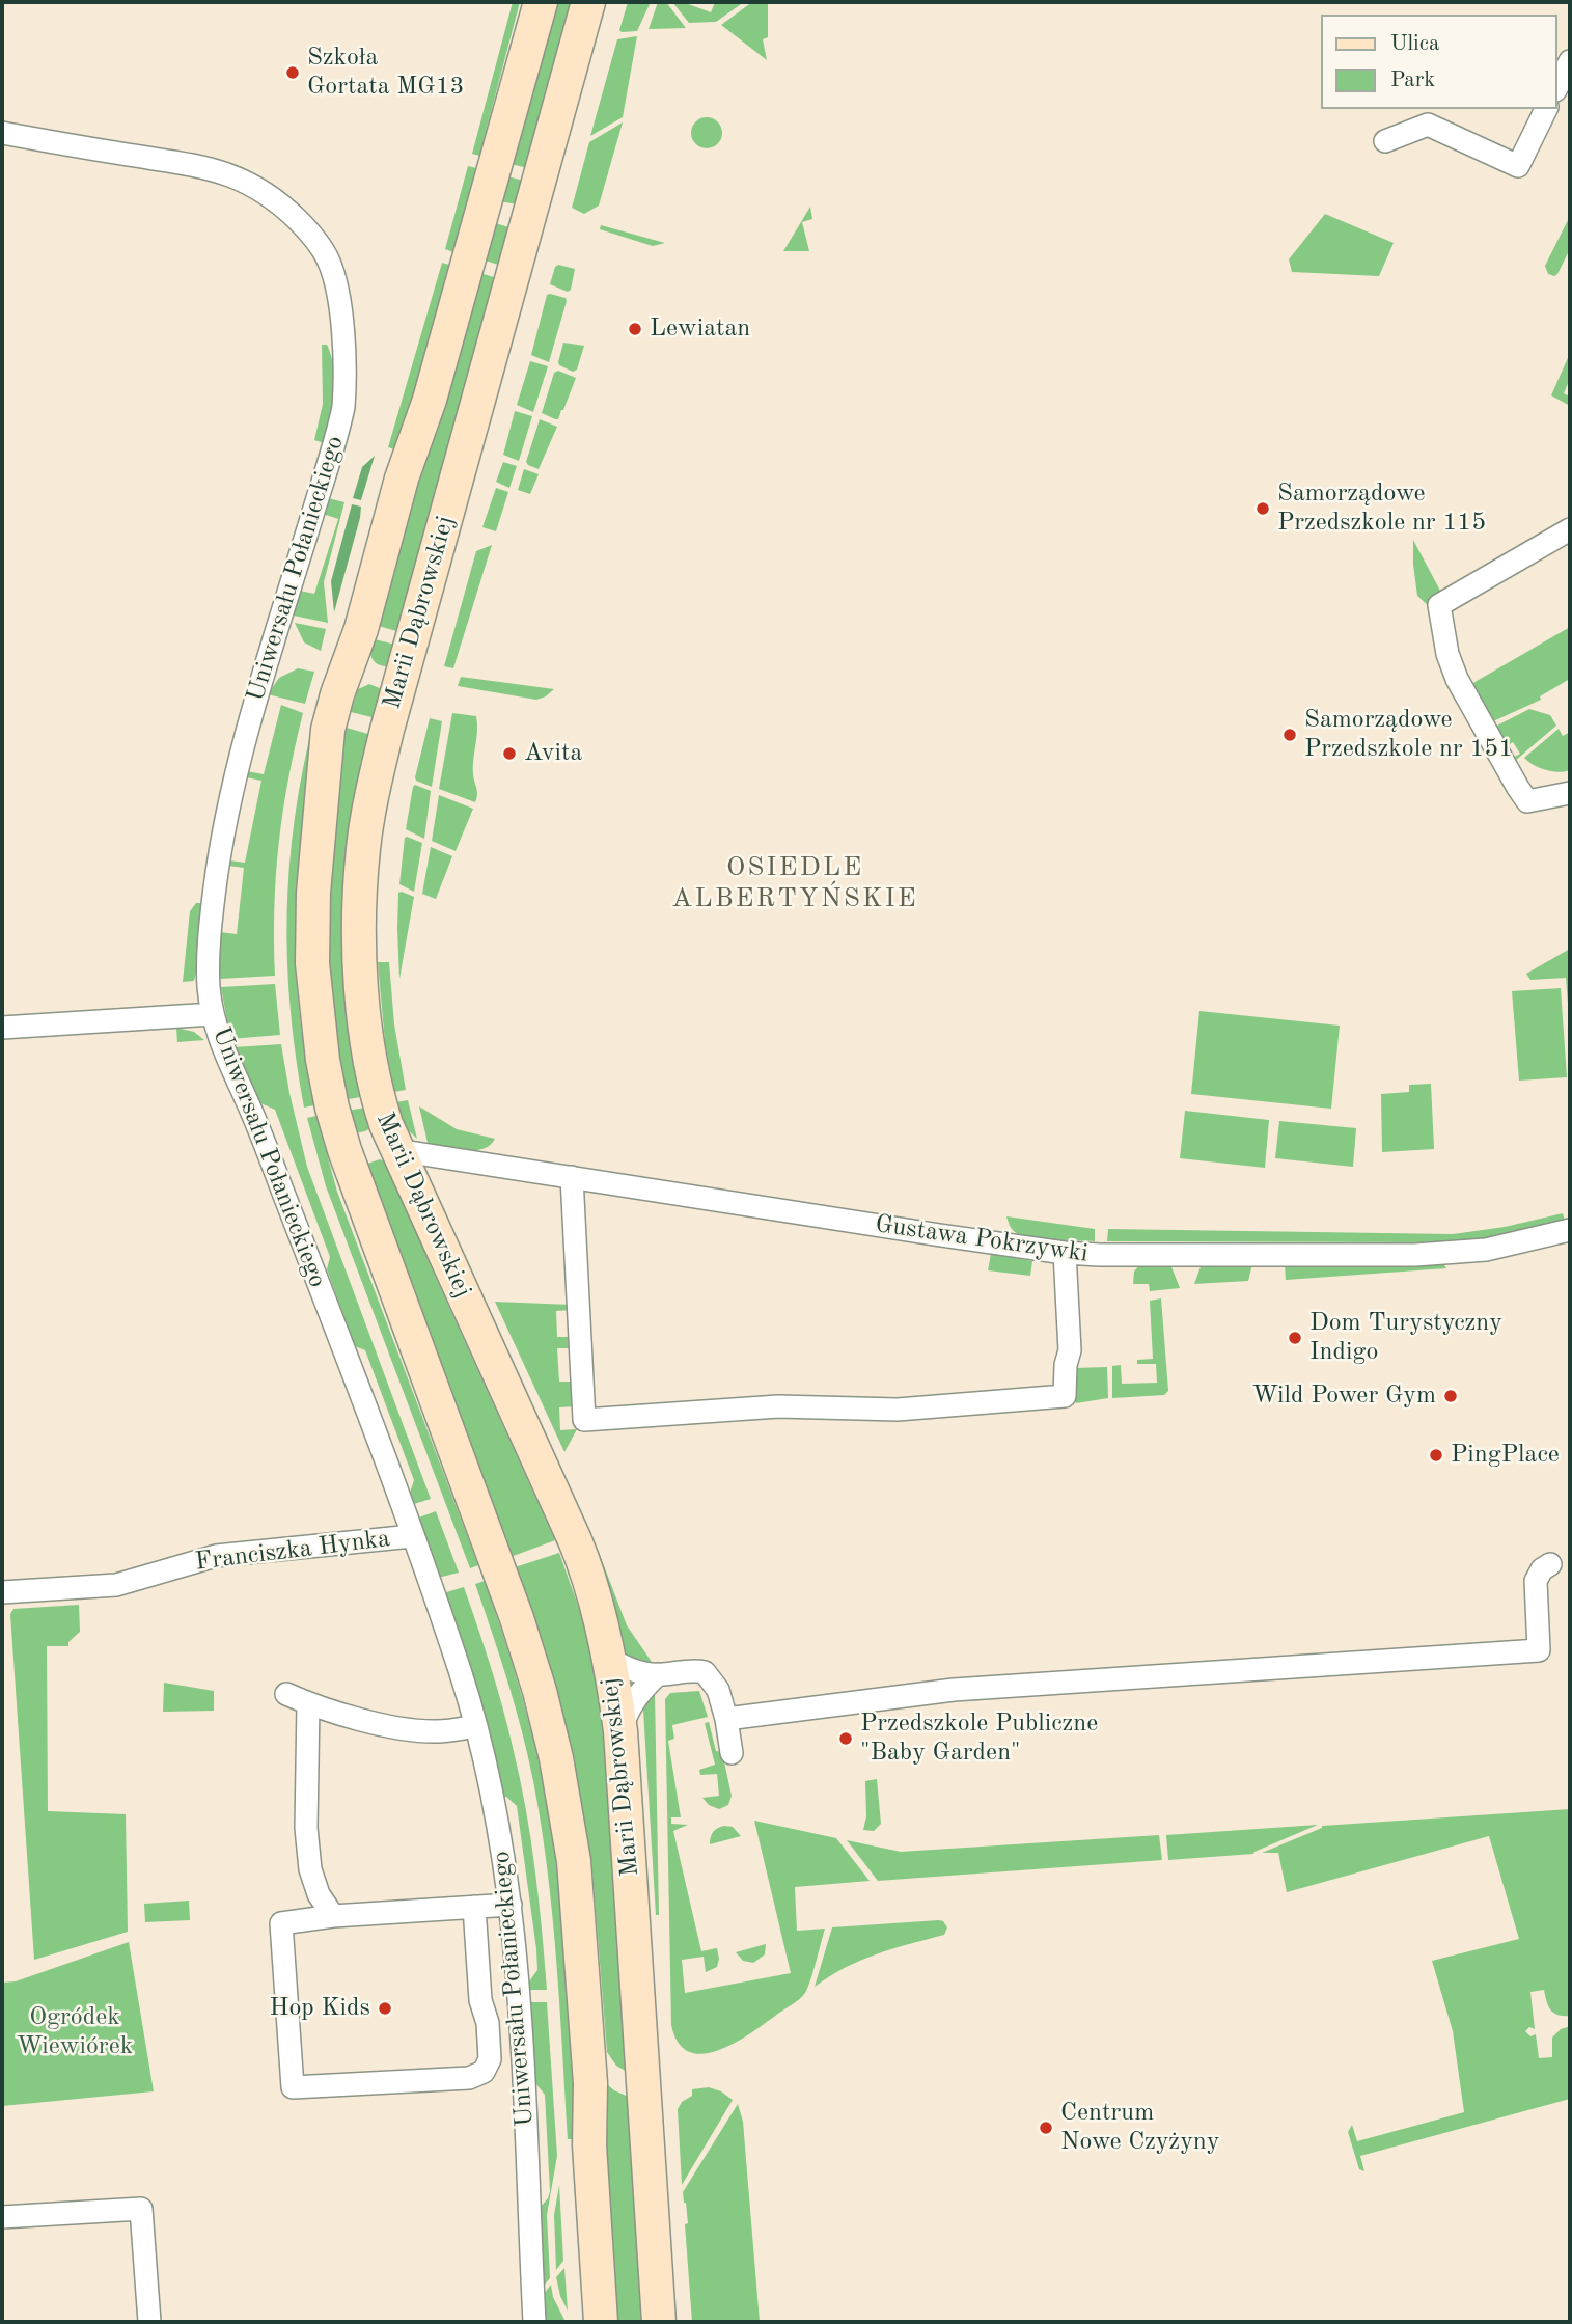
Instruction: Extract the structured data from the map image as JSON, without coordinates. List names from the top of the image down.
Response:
{
  "streets": {
    "street": [
      "Uniwersału Połanieckiego",
      "Marii Dąbrowskiej",
      "Gustawa Pokrzywki",
      "Franciszka Hynka"
    ]
  },
  "crossings": [
    ["Uniwersału Połanieckiego", "Franciszka Hynka"],
    ["Marii Dąbrowskiej", "Gustawa Pokrzywki"]
  ],
  "districts": ["OSIEDLE ALBERTYŃSKIE"],
  "parks": ["Ogródek Wiewiórek"],
  "places": [
    "Szkoła Gortata MG13",
    "Lewiatan",
    "Samorządowe Przedszkole nr 115",
    "Samorządowe Przedszkole nr 151",
    "Avita",
    "Dom Turystyczny Indigo",
    "Wild Power Gym",
    "PingPlace",
    "Przedszkole Publiczne \"Baby Garden\"",
    "Hop Kids",
    "Centrum Nowe Czyżyny"
  ],
  "legend": ["Ulica", "Park"]
}
